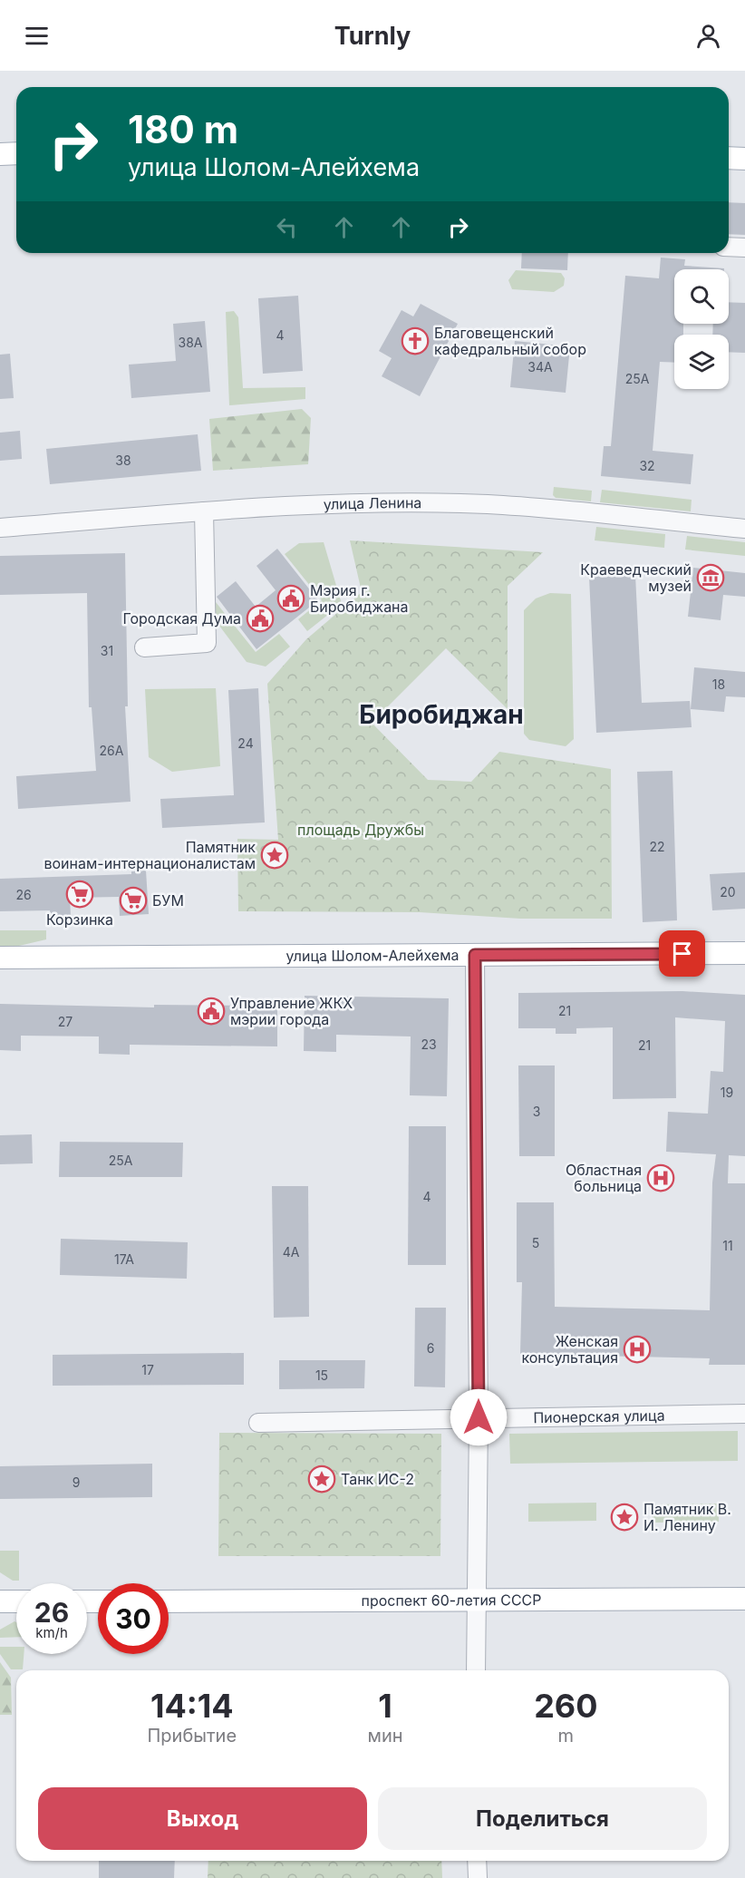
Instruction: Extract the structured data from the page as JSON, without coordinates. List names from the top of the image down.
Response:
{
  "streets": {
    "main road": ["улица Шолом-Алейхема", "проспект 60-летия СССР"],
    "street": ["улица Ленина", "Пионерская улица"]
  },
  "districts": ["Биробиджан"],
  "parks": ["площадь Дружбы"],
  "places": {
    "church": ["Благовещенский кафедральный собор"],
    "museum": ["Краеведческий музей"],
    "public building": ["Мэрия г. Биробиджана", "Городская Дума", "Управление ЖКХ мэрии города"],
    "place": ["Памятник воинам-интернационалистам", "Танк ИС-2", "Памятник В. И. Ленину"],
    "supermarket": ["Корзинка", "БУМ"],
    "hospital": ["Областная больница", "Женская консультация"]
  },
  "house_numbers": [
    "4",
    "38А",
    "34А",
    "25А",
    "38",
    "32",
    "31",
    "18",
    "24",
    "26А",
    "22",
    "20",
    "26",
    "21",
    "27",
    "23",
    "21",
    "19",
    "3",
    "25А",
    "4",
    "5",
    "11",
    "4А",
    "17А",
    "6",
    "17",
    "15",
    "9"
  ],
  "page": {
    "header": "Turnly",
    "turn": ["180 m", "улица Шолом-Алейхема"],
    "speed": "26 km/h",
    "limit": "30",
    "eta": [
      "14:14",
      "Прибытие",
      "1",
      "мин",
      "260",
      "m"
    ],
    "buttons": ["Выход", "Поделиться"]
  }
}
